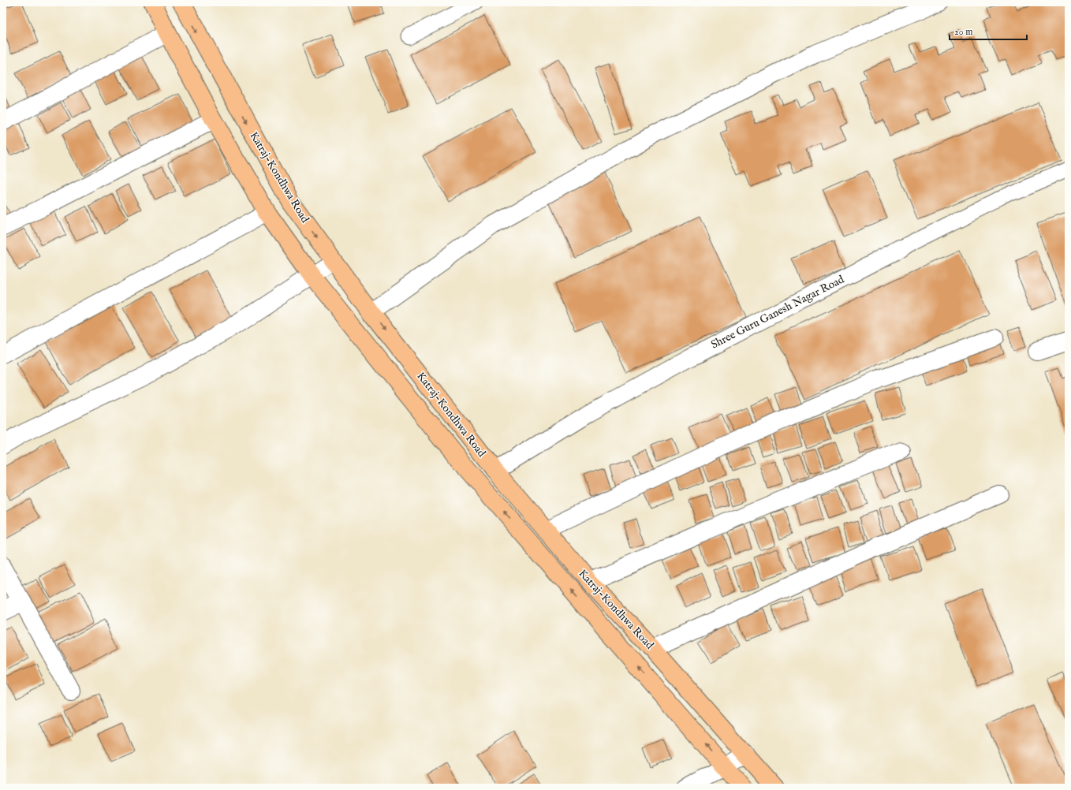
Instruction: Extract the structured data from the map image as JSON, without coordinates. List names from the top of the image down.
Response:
{
  "streets": {
    "highway": ["Katraj-Kondhwa Road"],
    "street": ["Shree Guru Ganesh Nagar Road"]
  },
  "crossings": [
    ["Katraj-Kondhwa Road", "Shree Guru Ganesh Nagar Road"]
  ],
  "scale_bar": "20 m"
}
